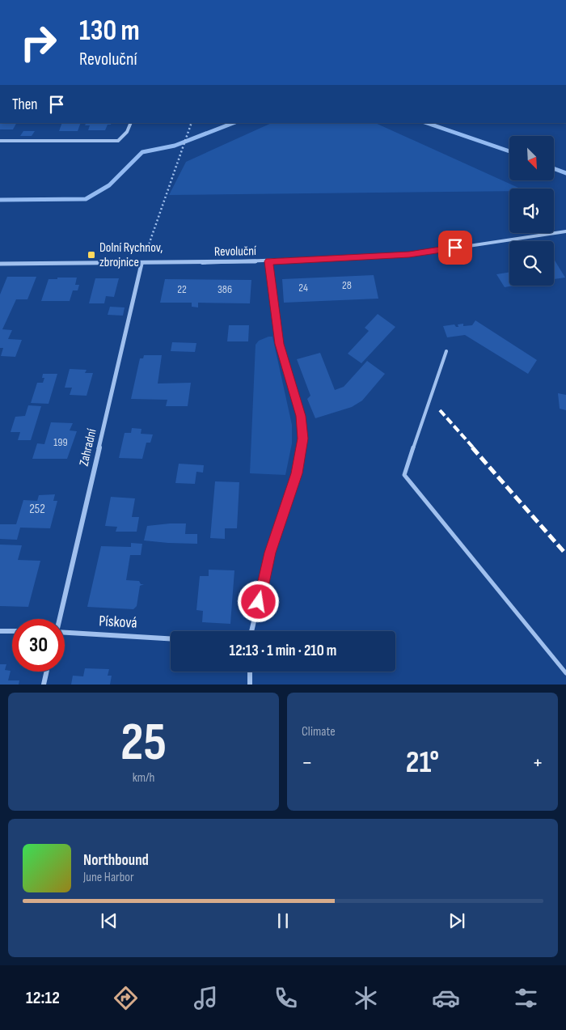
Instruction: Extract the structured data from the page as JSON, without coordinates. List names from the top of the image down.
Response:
{
  "streets": {
    "street": ["Revoluční", "Zahradní", "Písková"]
  },
  "crossings": [
    ["Revoluční", "Zahradní"]
  ],
  "places": {
    "transit": ["Dolní Rychnov, zbrojnice"]
  },
  "house_numbers": [
    "28",
    "24",
    "22",
    "386",
    "199",
    "252"
  ],
  "north": "bottom right",
  "page": {
    "turn": ["130 m", "Revoluční"],
    "then": "Then",
    "limit": "30",
    "trip": "12:13 · 1 min · 210 m",
    "tile": [
      ["25", "km/h"],
      "Climate"
    ],
    "heat": ["−", "21°", "+"],
    "song": ["Northbound", "June Harbor"],
    "tabs": "12:12"
  }
}
